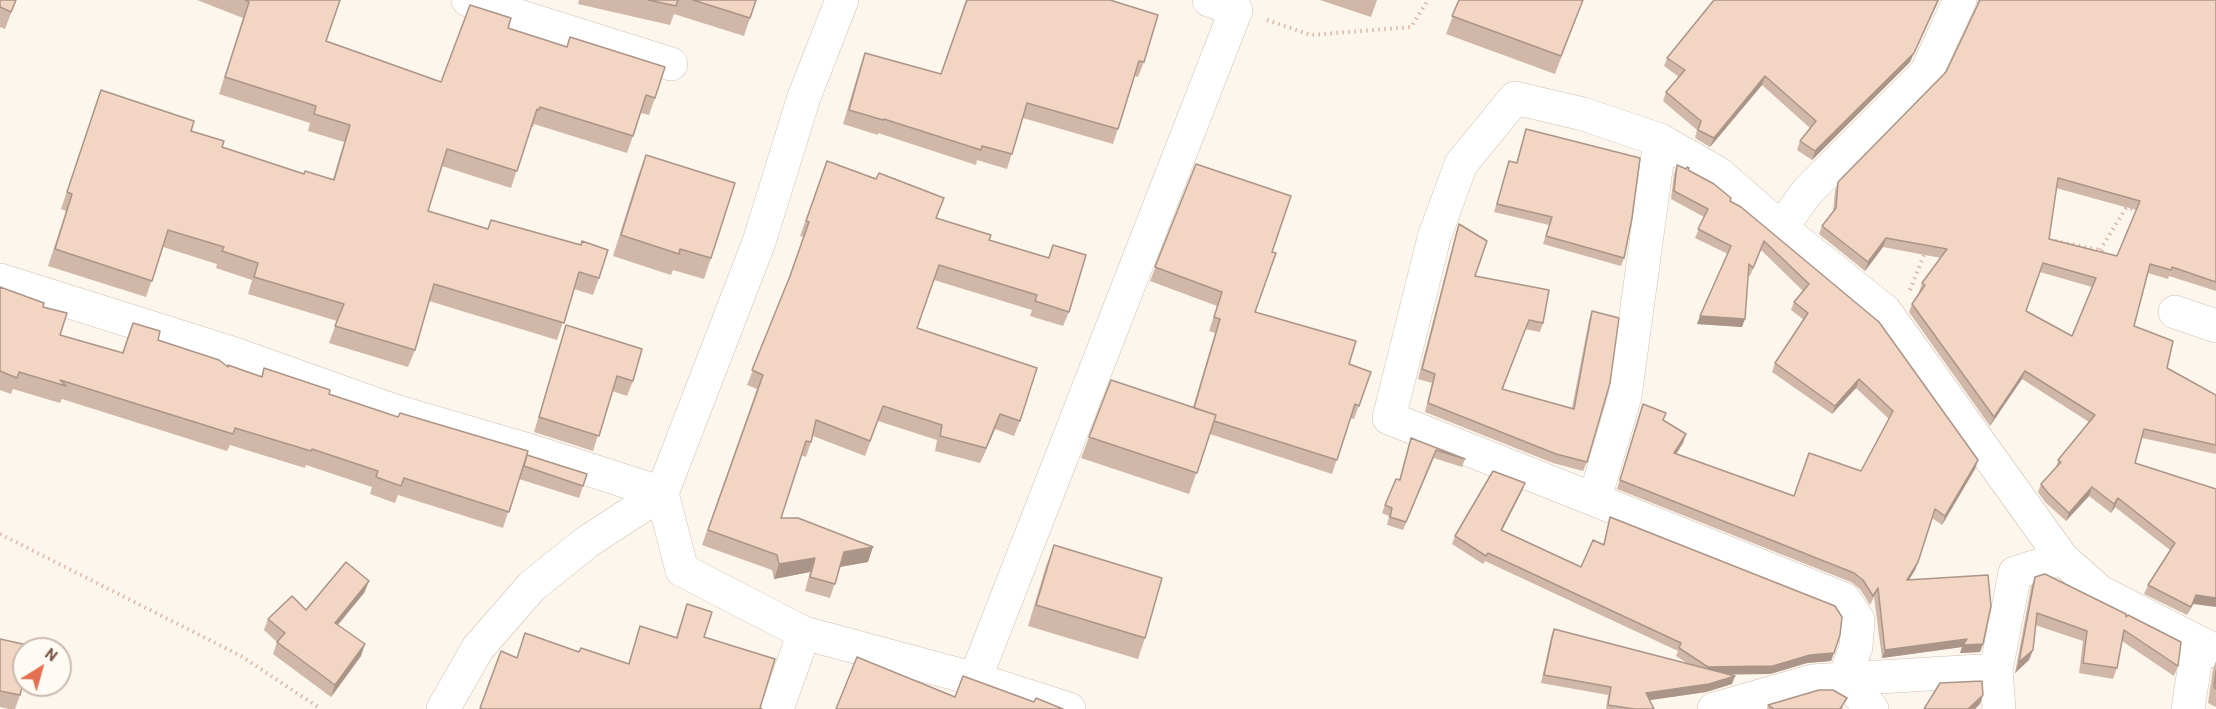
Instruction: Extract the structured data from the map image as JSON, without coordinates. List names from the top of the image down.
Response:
{
  "north": "top right"
}
